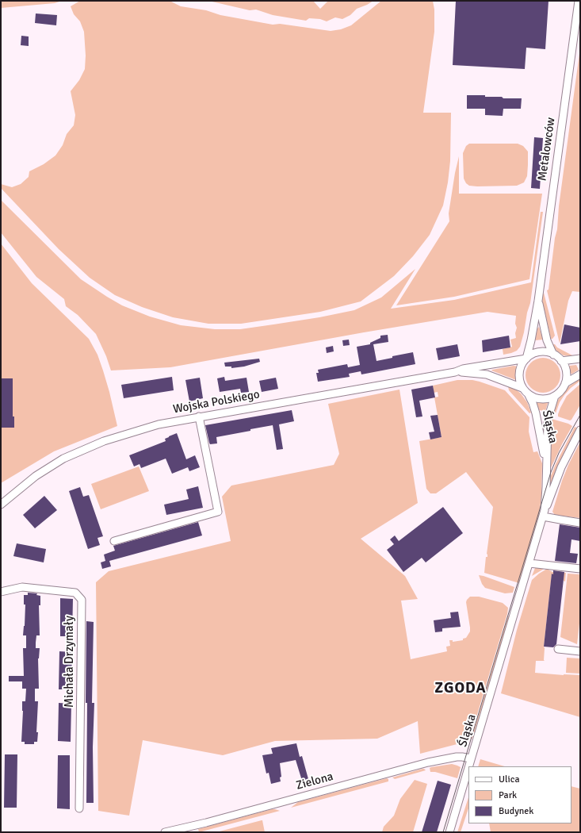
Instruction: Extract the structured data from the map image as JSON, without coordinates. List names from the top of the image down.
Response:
{
  "streets": {
    "street": [
      "Metalowców",
      "Wojska Polskiego",
      "Śląska",
      "Michała Drzymały",
      "Zielona"
    ]
  },
  "crossings": [
    ["Metalowców", "Wojska Polskiego"],
    ["Metalowców", "Śląska"],
    ["Wojska Polskiego", "Śląska"],
    ["Śląska", "Zielona"]
  ],
  "districts": ["ZGODA"],
  "legend": ["Ulica", "Park", "Budynek"]
}
